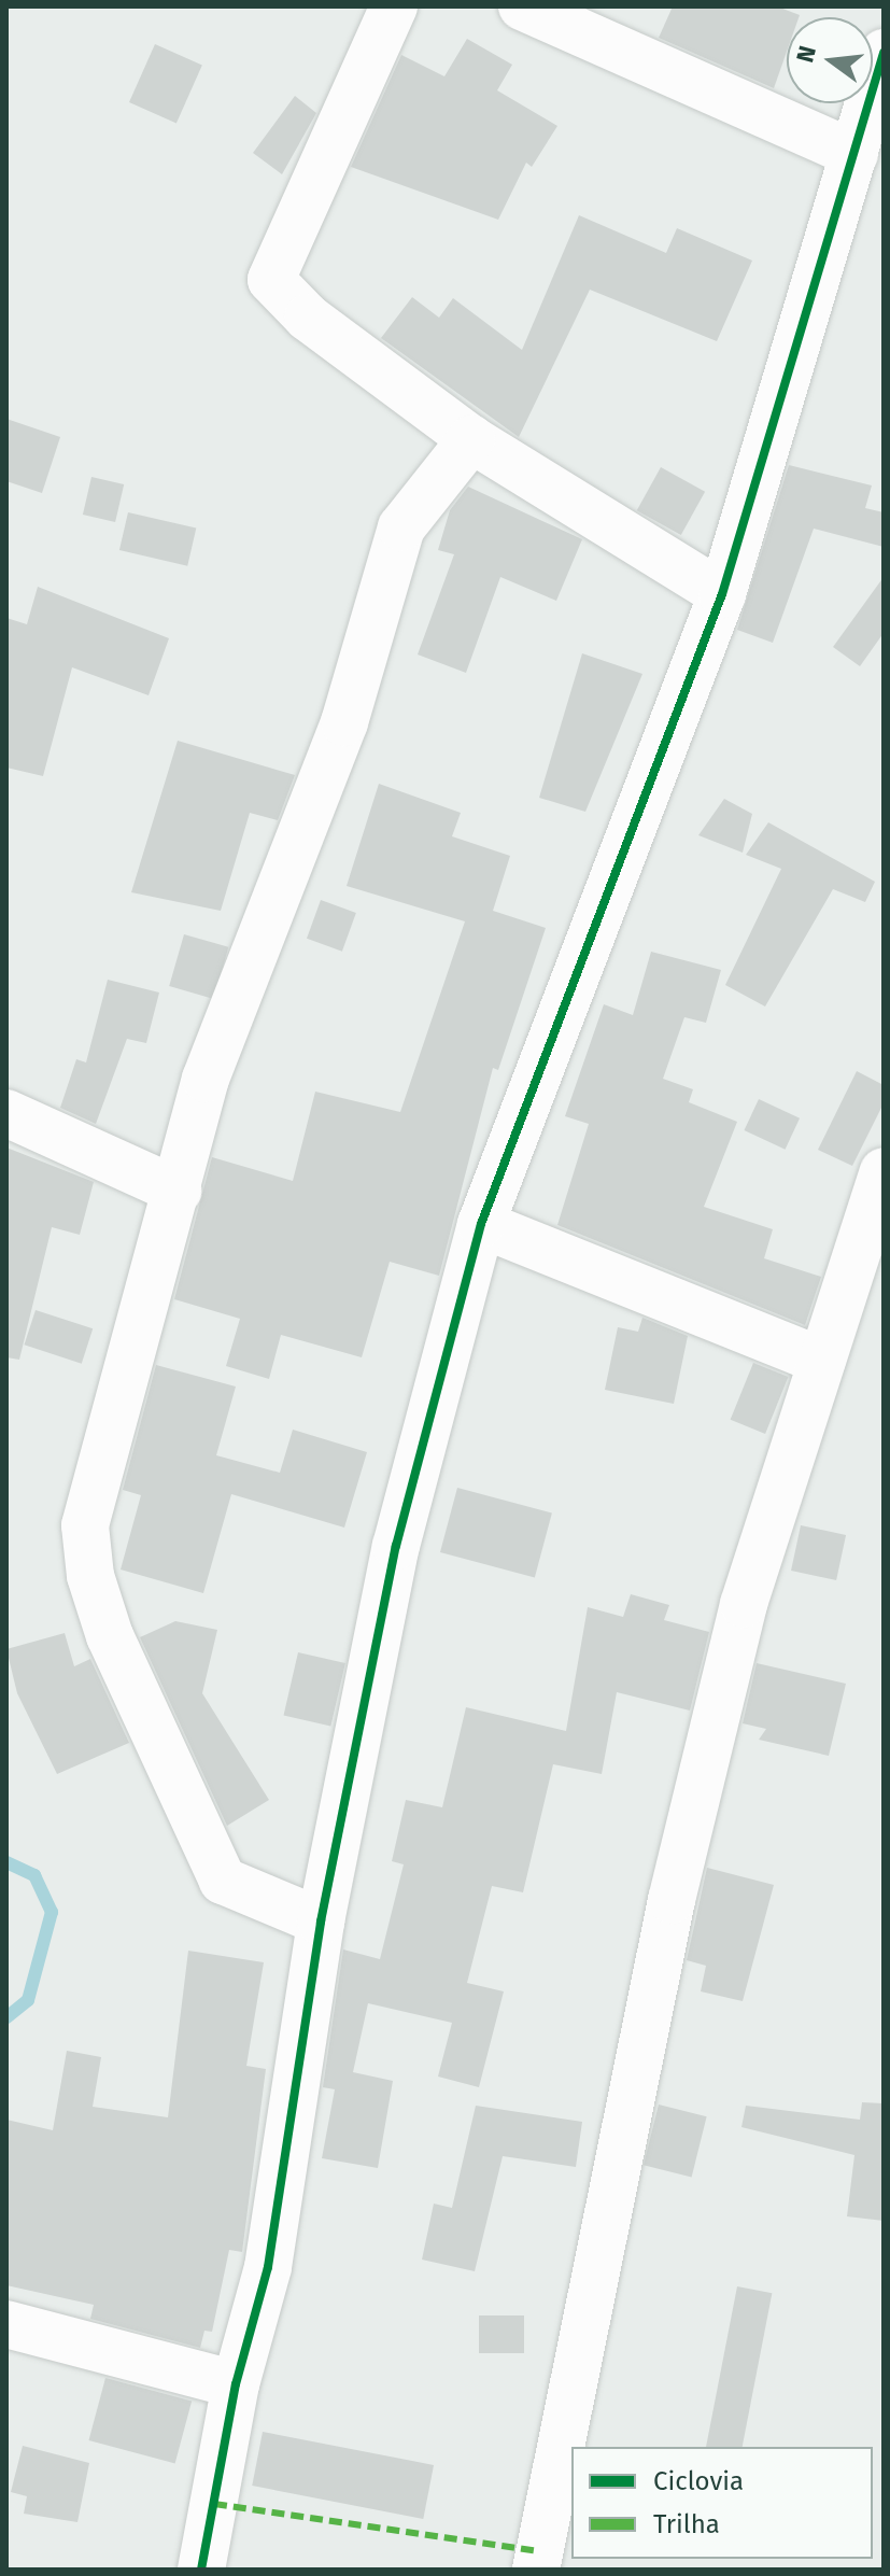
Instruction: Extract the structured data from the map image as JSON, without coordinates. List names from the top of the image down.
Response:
{
  "legend": ["Ciclovia", "Trilha"],
  "north": "left"
}
